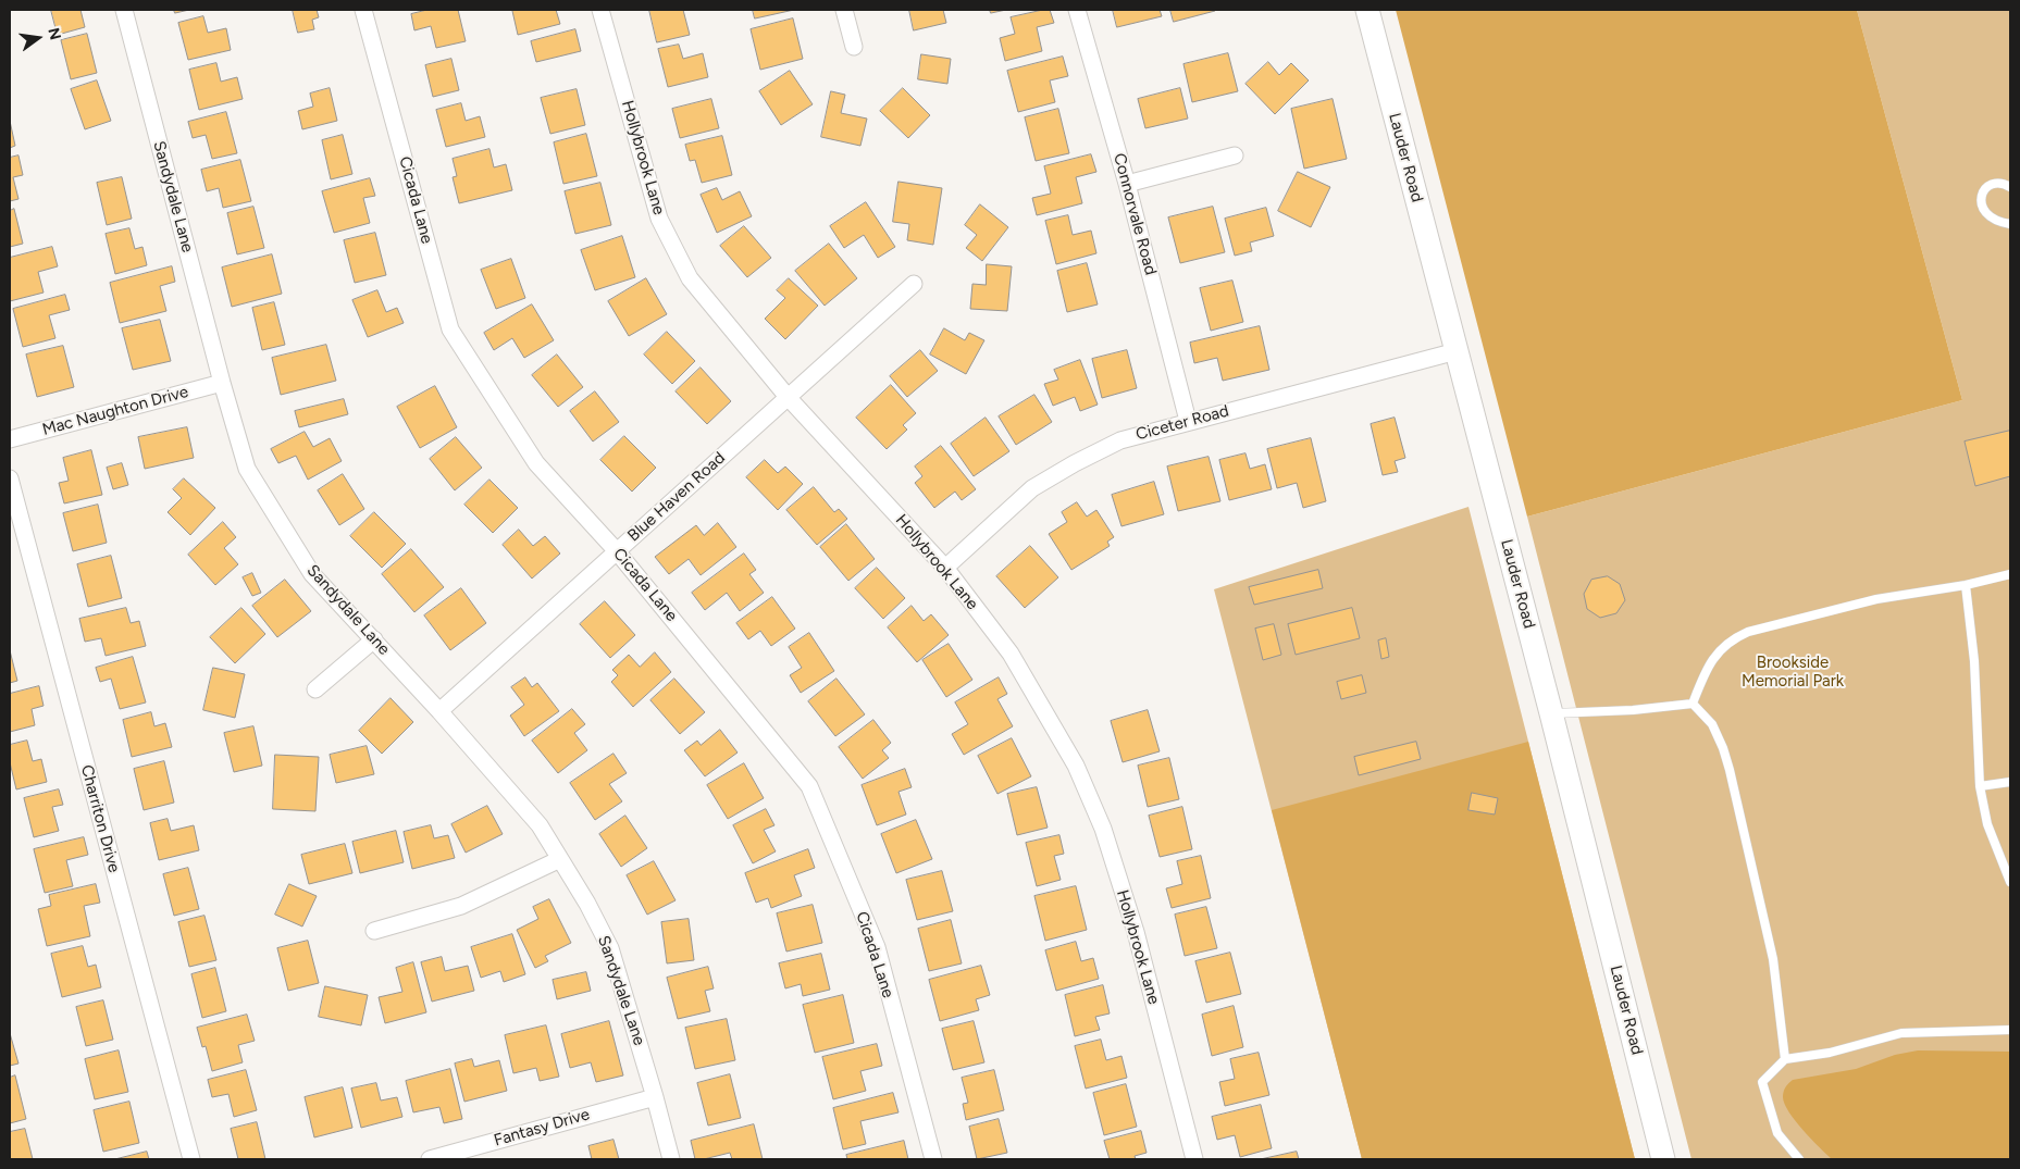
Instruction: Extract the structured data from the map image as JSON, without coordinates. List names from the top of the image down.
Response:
{
  "streets": {
    "main road": ["Lauder Road"],
    "street": [
      "Hollybrook Lane",
      "Sandydale Lane",
      "Cicada Lane",
      "Connorvale Road",
      "Mac Naughton Drive",
      "Ciceter Road",
      "Blue Haven Road",
      "Charriton Drive",
      "Fantasy Drive"
    ]
  },
  "crossings": [
    ["Hollybrook Lane", "Ciceter Road"],
    ["Hollybrook Lane", "Blue Haven Road"],
    ["Lauder Road", "Ciceter Road"],
    ["Sandydale Lane", "Mac Naughton Drive"],
    ["Sandydale Lane", "Blue Haven Road"],
    ["Sandydale Lane", "Fantasy Drive"],
    ["Cicada Lane", "Blue Haven Road"],
    ["Connorvale Road", "Ciceter Road"]
  ],
  "parks": ["Brookside Memorial Park"],
  "north": "right"
}
